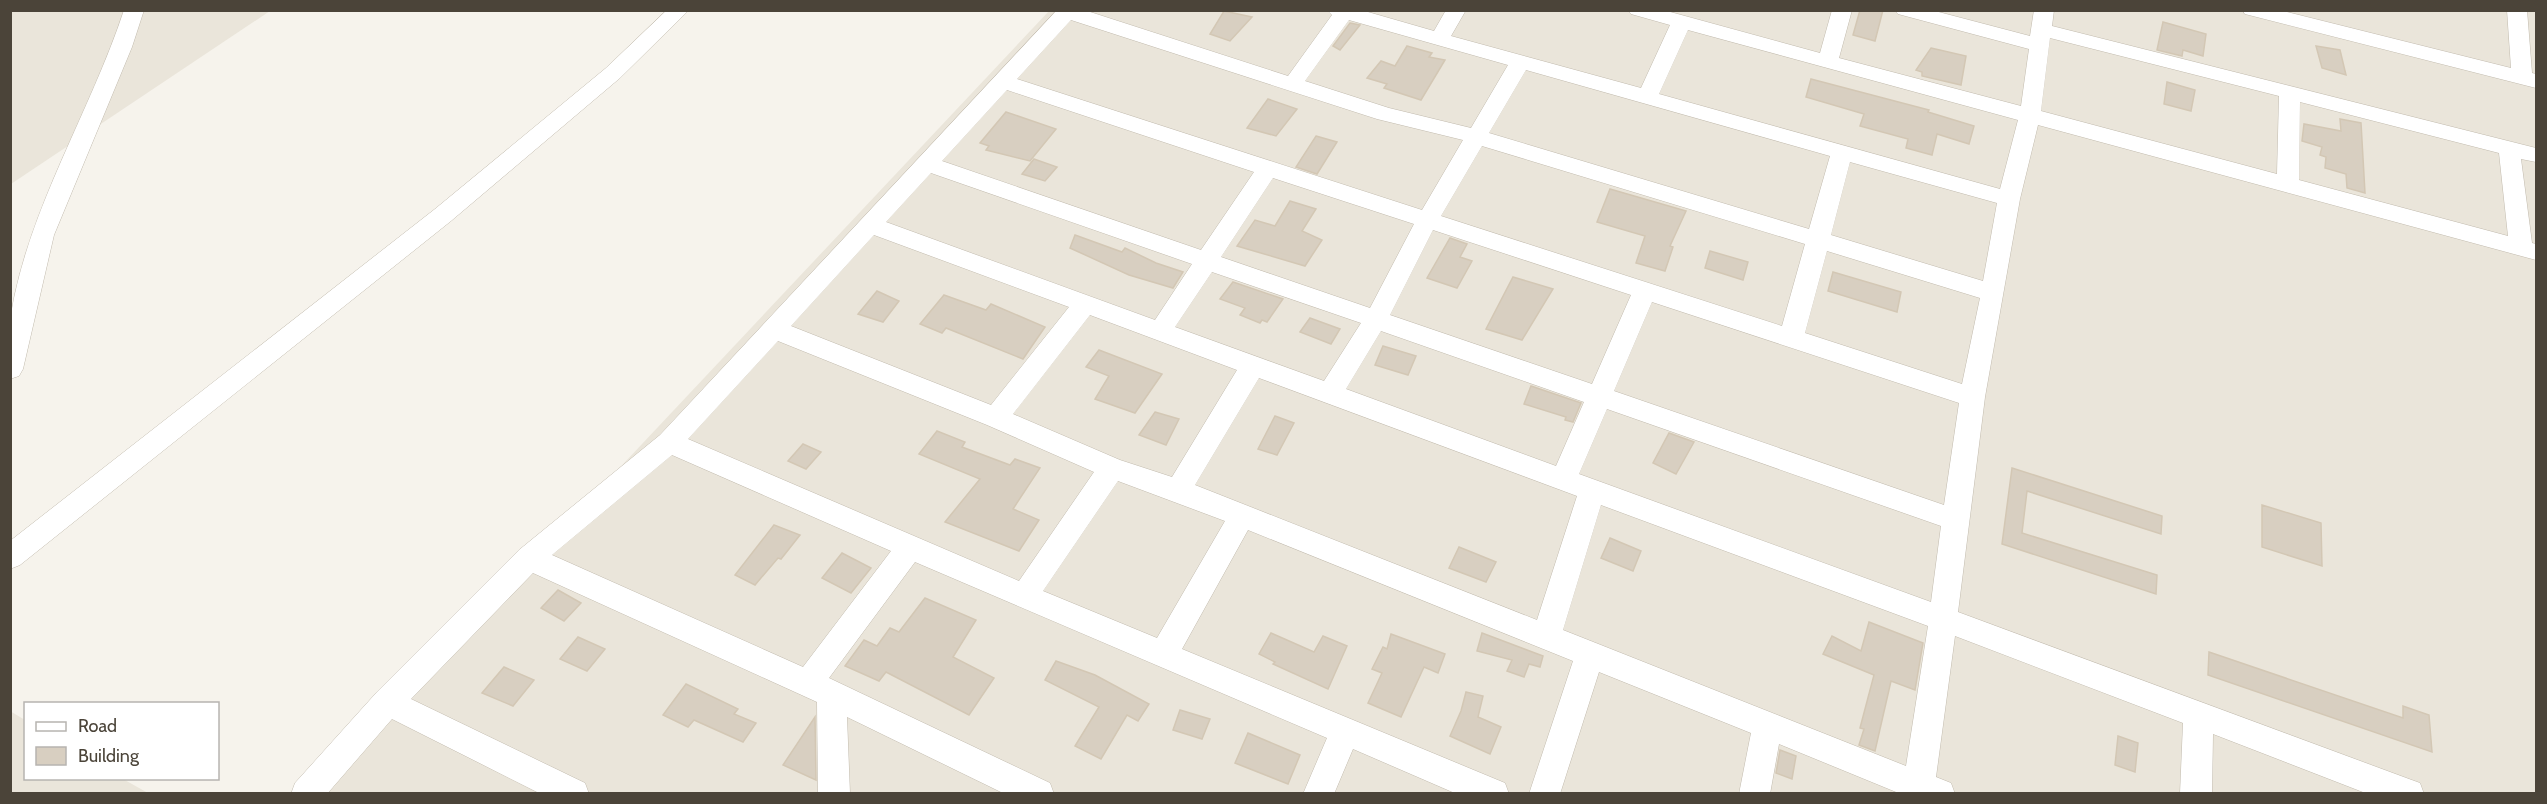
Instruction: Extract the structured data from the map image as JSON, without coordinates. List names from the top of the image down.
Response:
{
  "legend": ["Road", "Building"]
}
